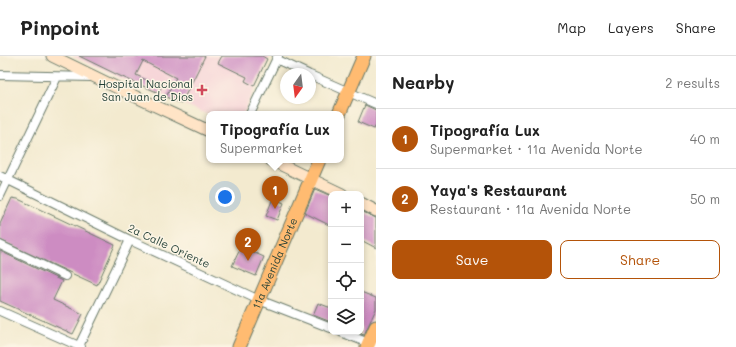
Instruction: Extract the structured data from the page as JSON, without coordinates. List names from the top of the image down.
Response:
{
  "streets": {
    "main road": ["11a Avenida Norte"],
    "street": ["2a Calle Oriente"]
  },
  "crossings": [
    ["2a Calle Oriente", "11a Avenida Norte"]
  ],
  "places": {
    "health": ["Hospital Nacional San Juan de Dios"]
  },
  "north": "bottom",
  "page": {
    "header": "Pinpoint",
    "nav": ["Map", "Layers", "Share"],
    "heading": ["Nearby", "2 results"],
    "list": [
      {
        "mark": "1",
        "name": "Tipografía Lux",
        "note": "Supermarket · 11a Avenida Norte",
        "value": "40 m"
      },
      {
        "mark": "2",
        "name": "Yaya's Restaurant",
        "note": "Restaurant · 11a Avenida Norte",
        "value": "50 m"
      }
    ],
    "popup": ["Tipografía Lux", "Supermarket"],
    "pins": ["1", "2"],
    "map_buttons": ["+", "−"],
    "buttons": ["Save", "Share"]
  }
}
